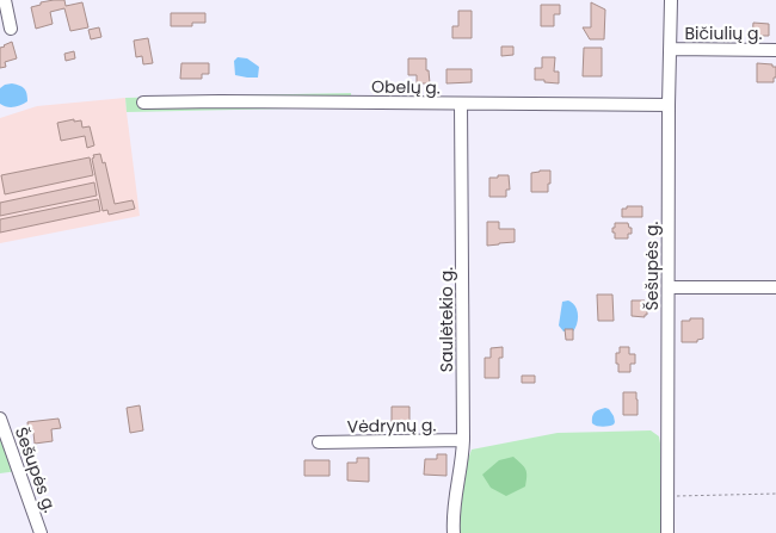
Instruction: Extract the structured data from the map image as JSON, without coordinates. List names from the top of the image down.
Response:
{
  "streets": {
    "street": [
      "Bičiulių g.",
      "Obelų g.",
      "Šešupės g.",
      "Saulėtekio g.",
      "Vėdrynų g."
    ]
  },
  "crossings": [
    ["Bičiulių g.", "Šešupės g."],
    ["Obelų g.", "Šešupės g."],
    ["Obelų g.", "Saulėtekio g."],
    ["Saulėtekio g.", "Vėdrynų g."]
  ]
}
